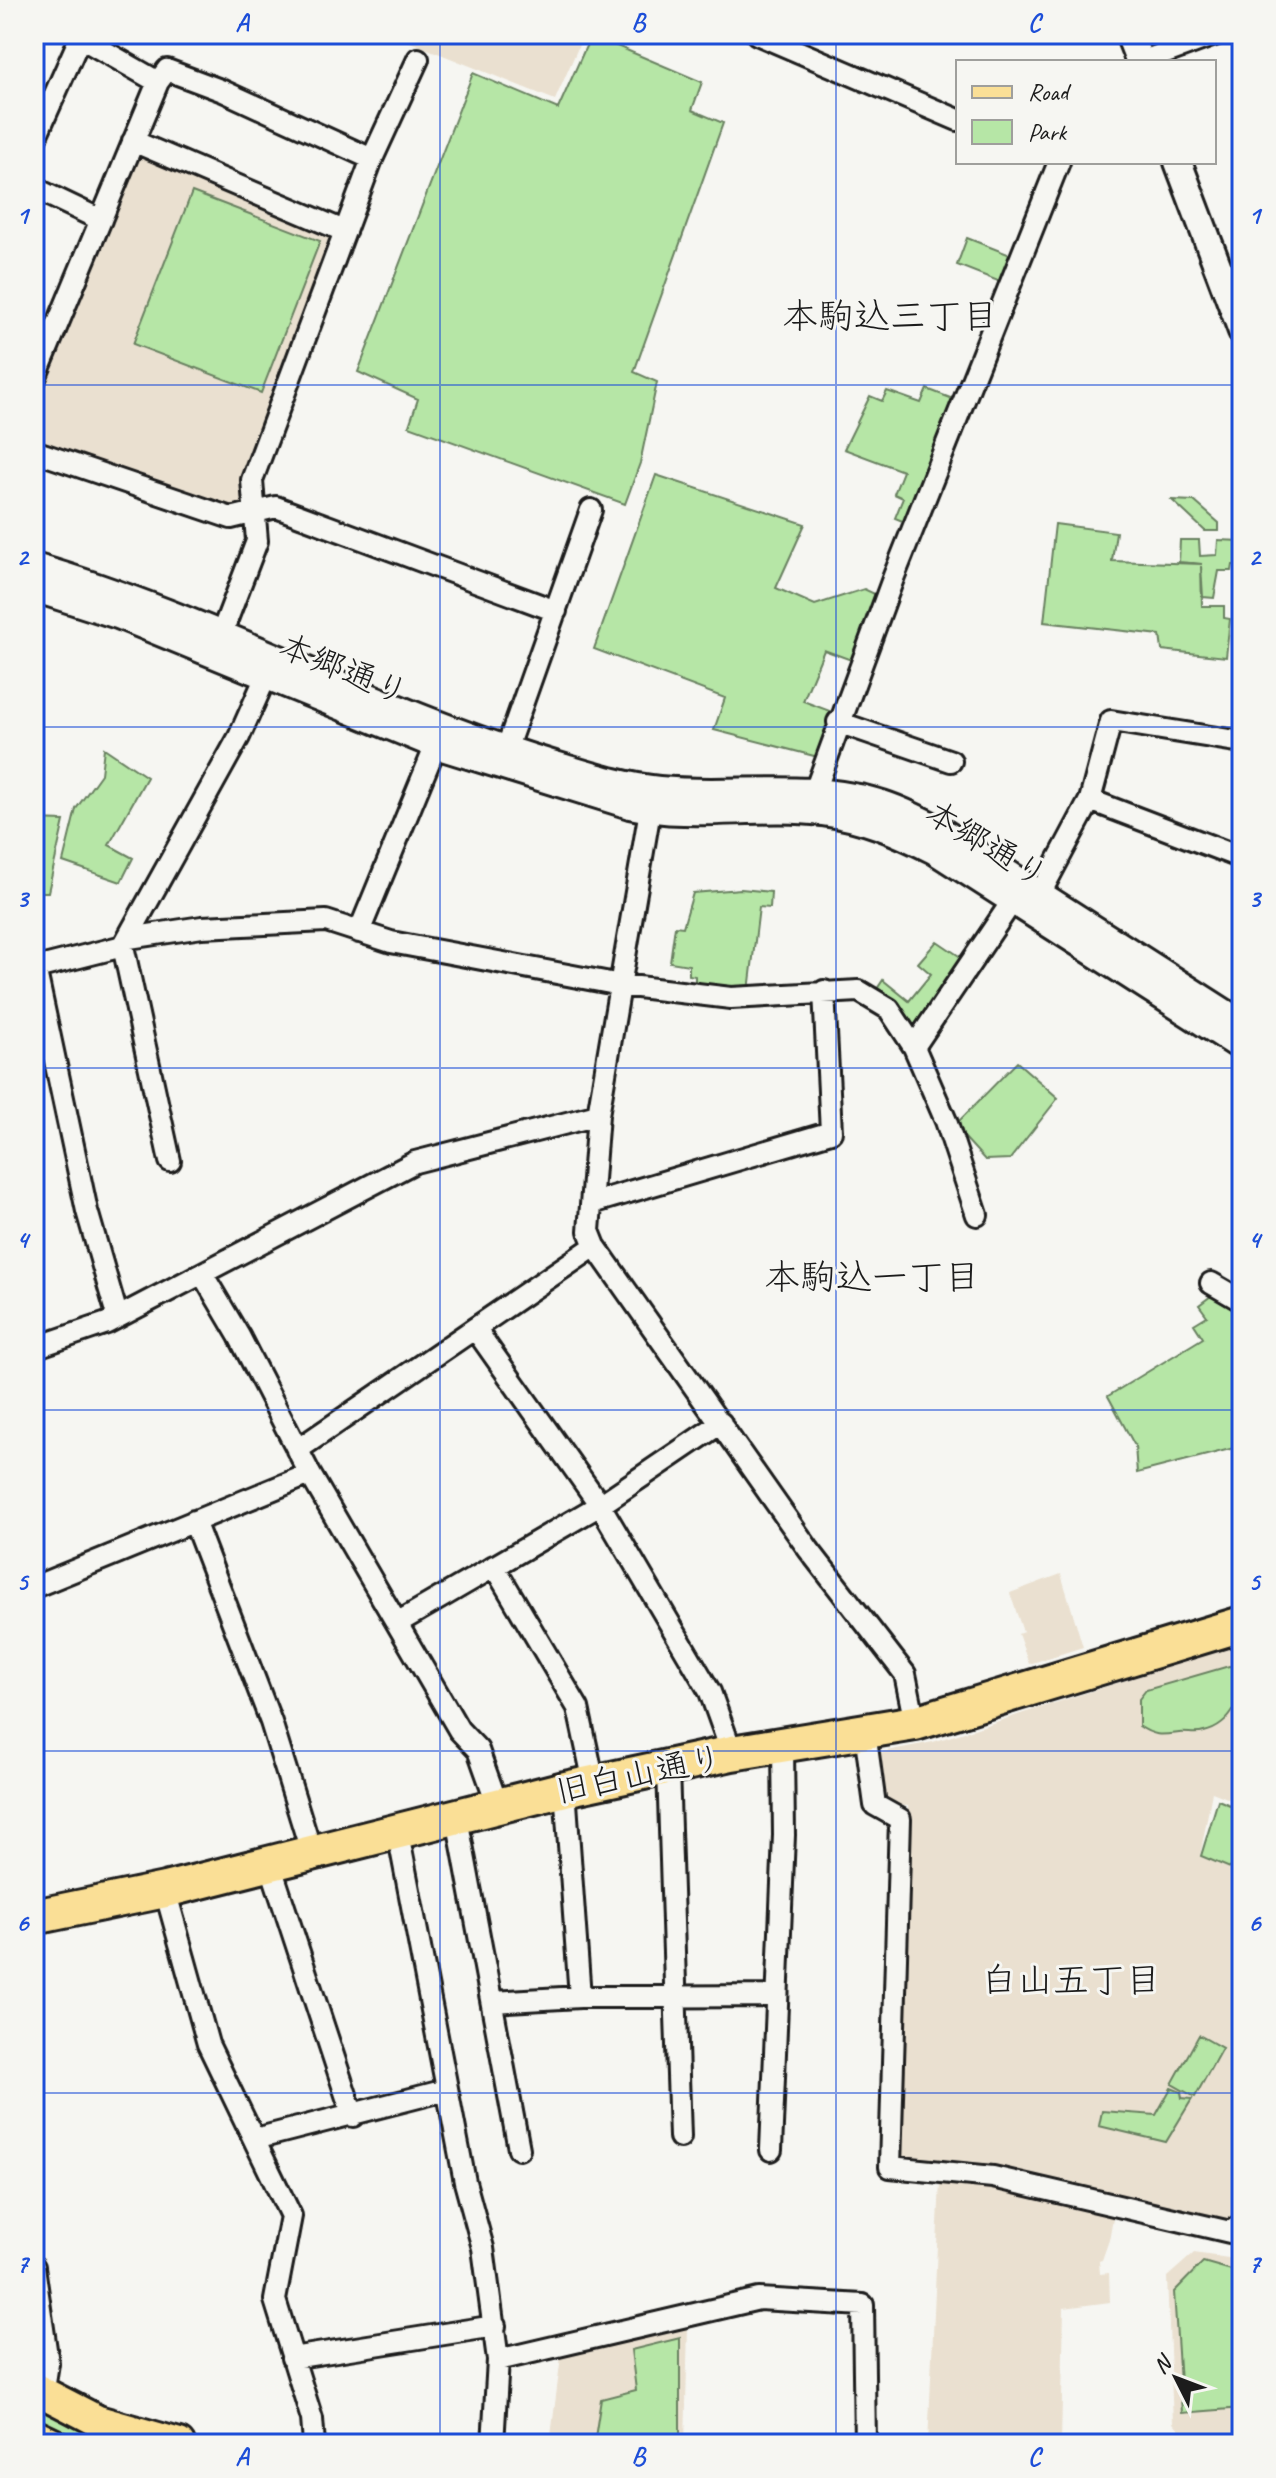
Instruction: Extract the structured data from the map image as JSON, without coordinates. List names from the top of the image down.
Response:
{
  "streets": {
    "highway": ["旧白山通り"],
    "main road": ["本郷通り"]
  },
  "districts": ["本駒込三丁目", "本駒込一丁目", "白山五丁目"],
  "legend": ["Road", "Park"],
  "north": "top left",
  "grid": {
    "columns": ["A", "B", "C"],
    "rows": [
      "1",
      "2",
      "3",
      "4",
      "5",
      "6",
      "7"
    ]
  }
}
